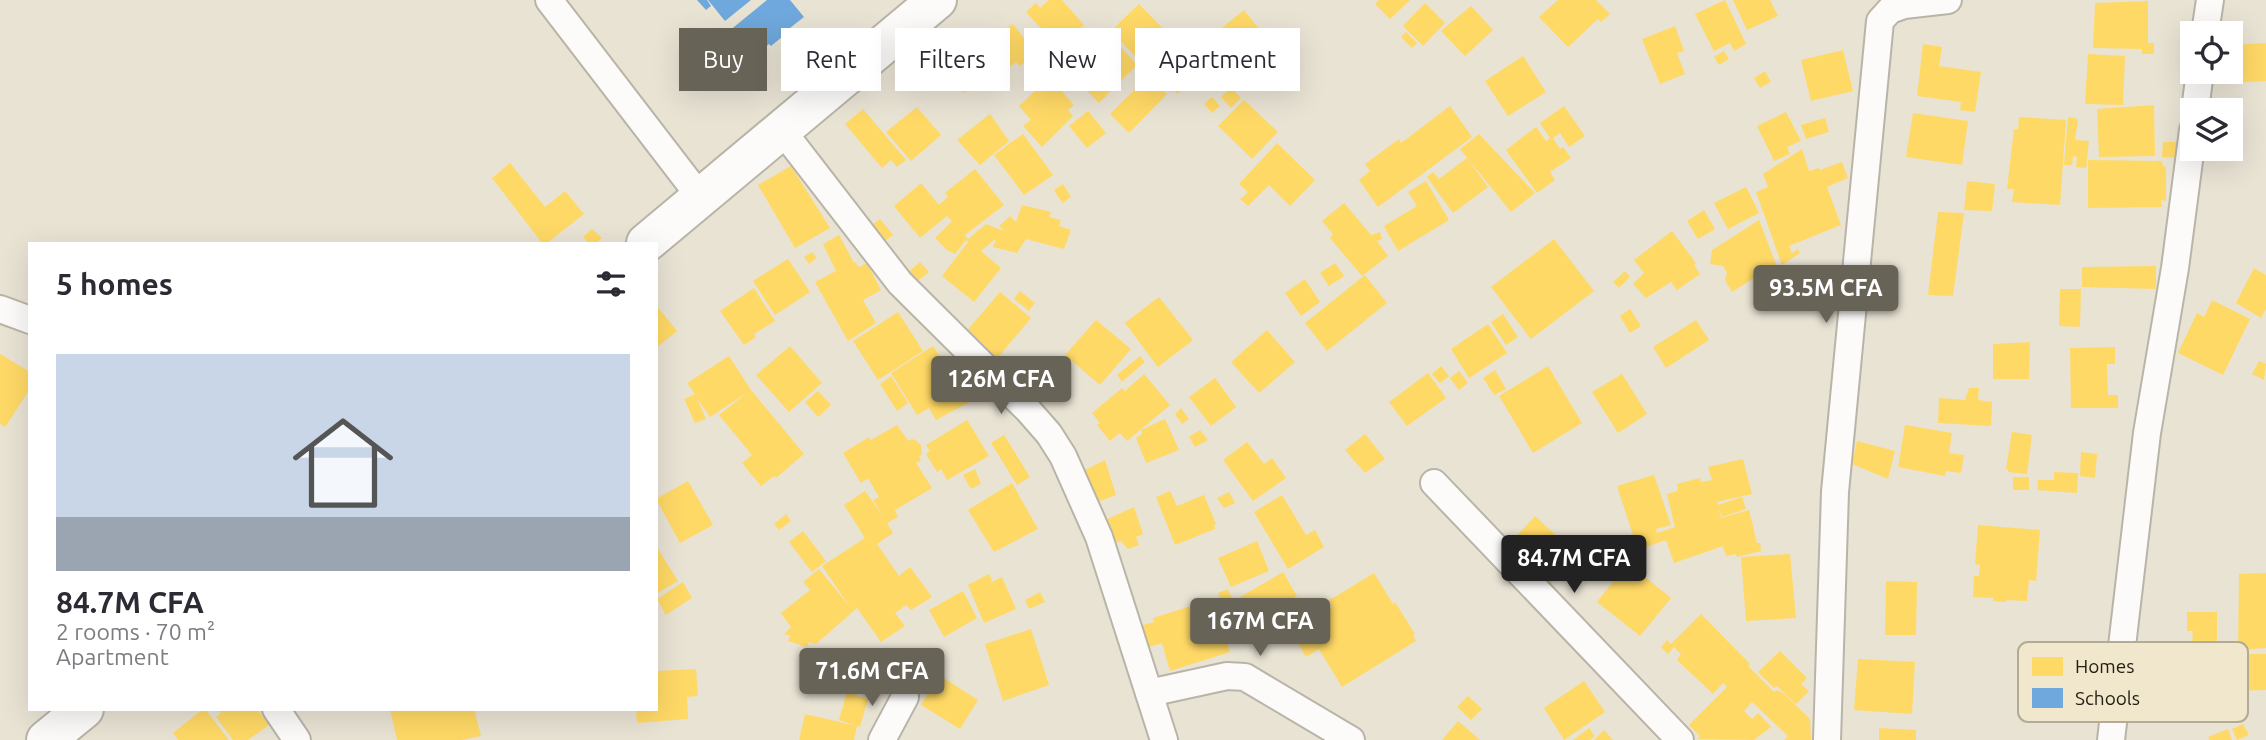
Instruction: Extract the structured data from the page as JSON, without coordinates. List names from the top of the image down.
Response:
{
  "legend": ["Homes", "Schools"],
  "page": {
    "chip": [
      "Buy",
      "Rent",
      "Filters",
      "New",
      "Apartment"
    ],
    "heading": "5 homes",
    "price": [
      "93.5M CFA",
      "126M CFA",
      "84.7M CFA",
      "167M CFA",
      "71.6M CFA"
    ],
    "list": [
      {
        "name": "84.7M CFA",
        "note": "2 rooms · 70 m² · Apartment"
      }
    ]
  }
}
